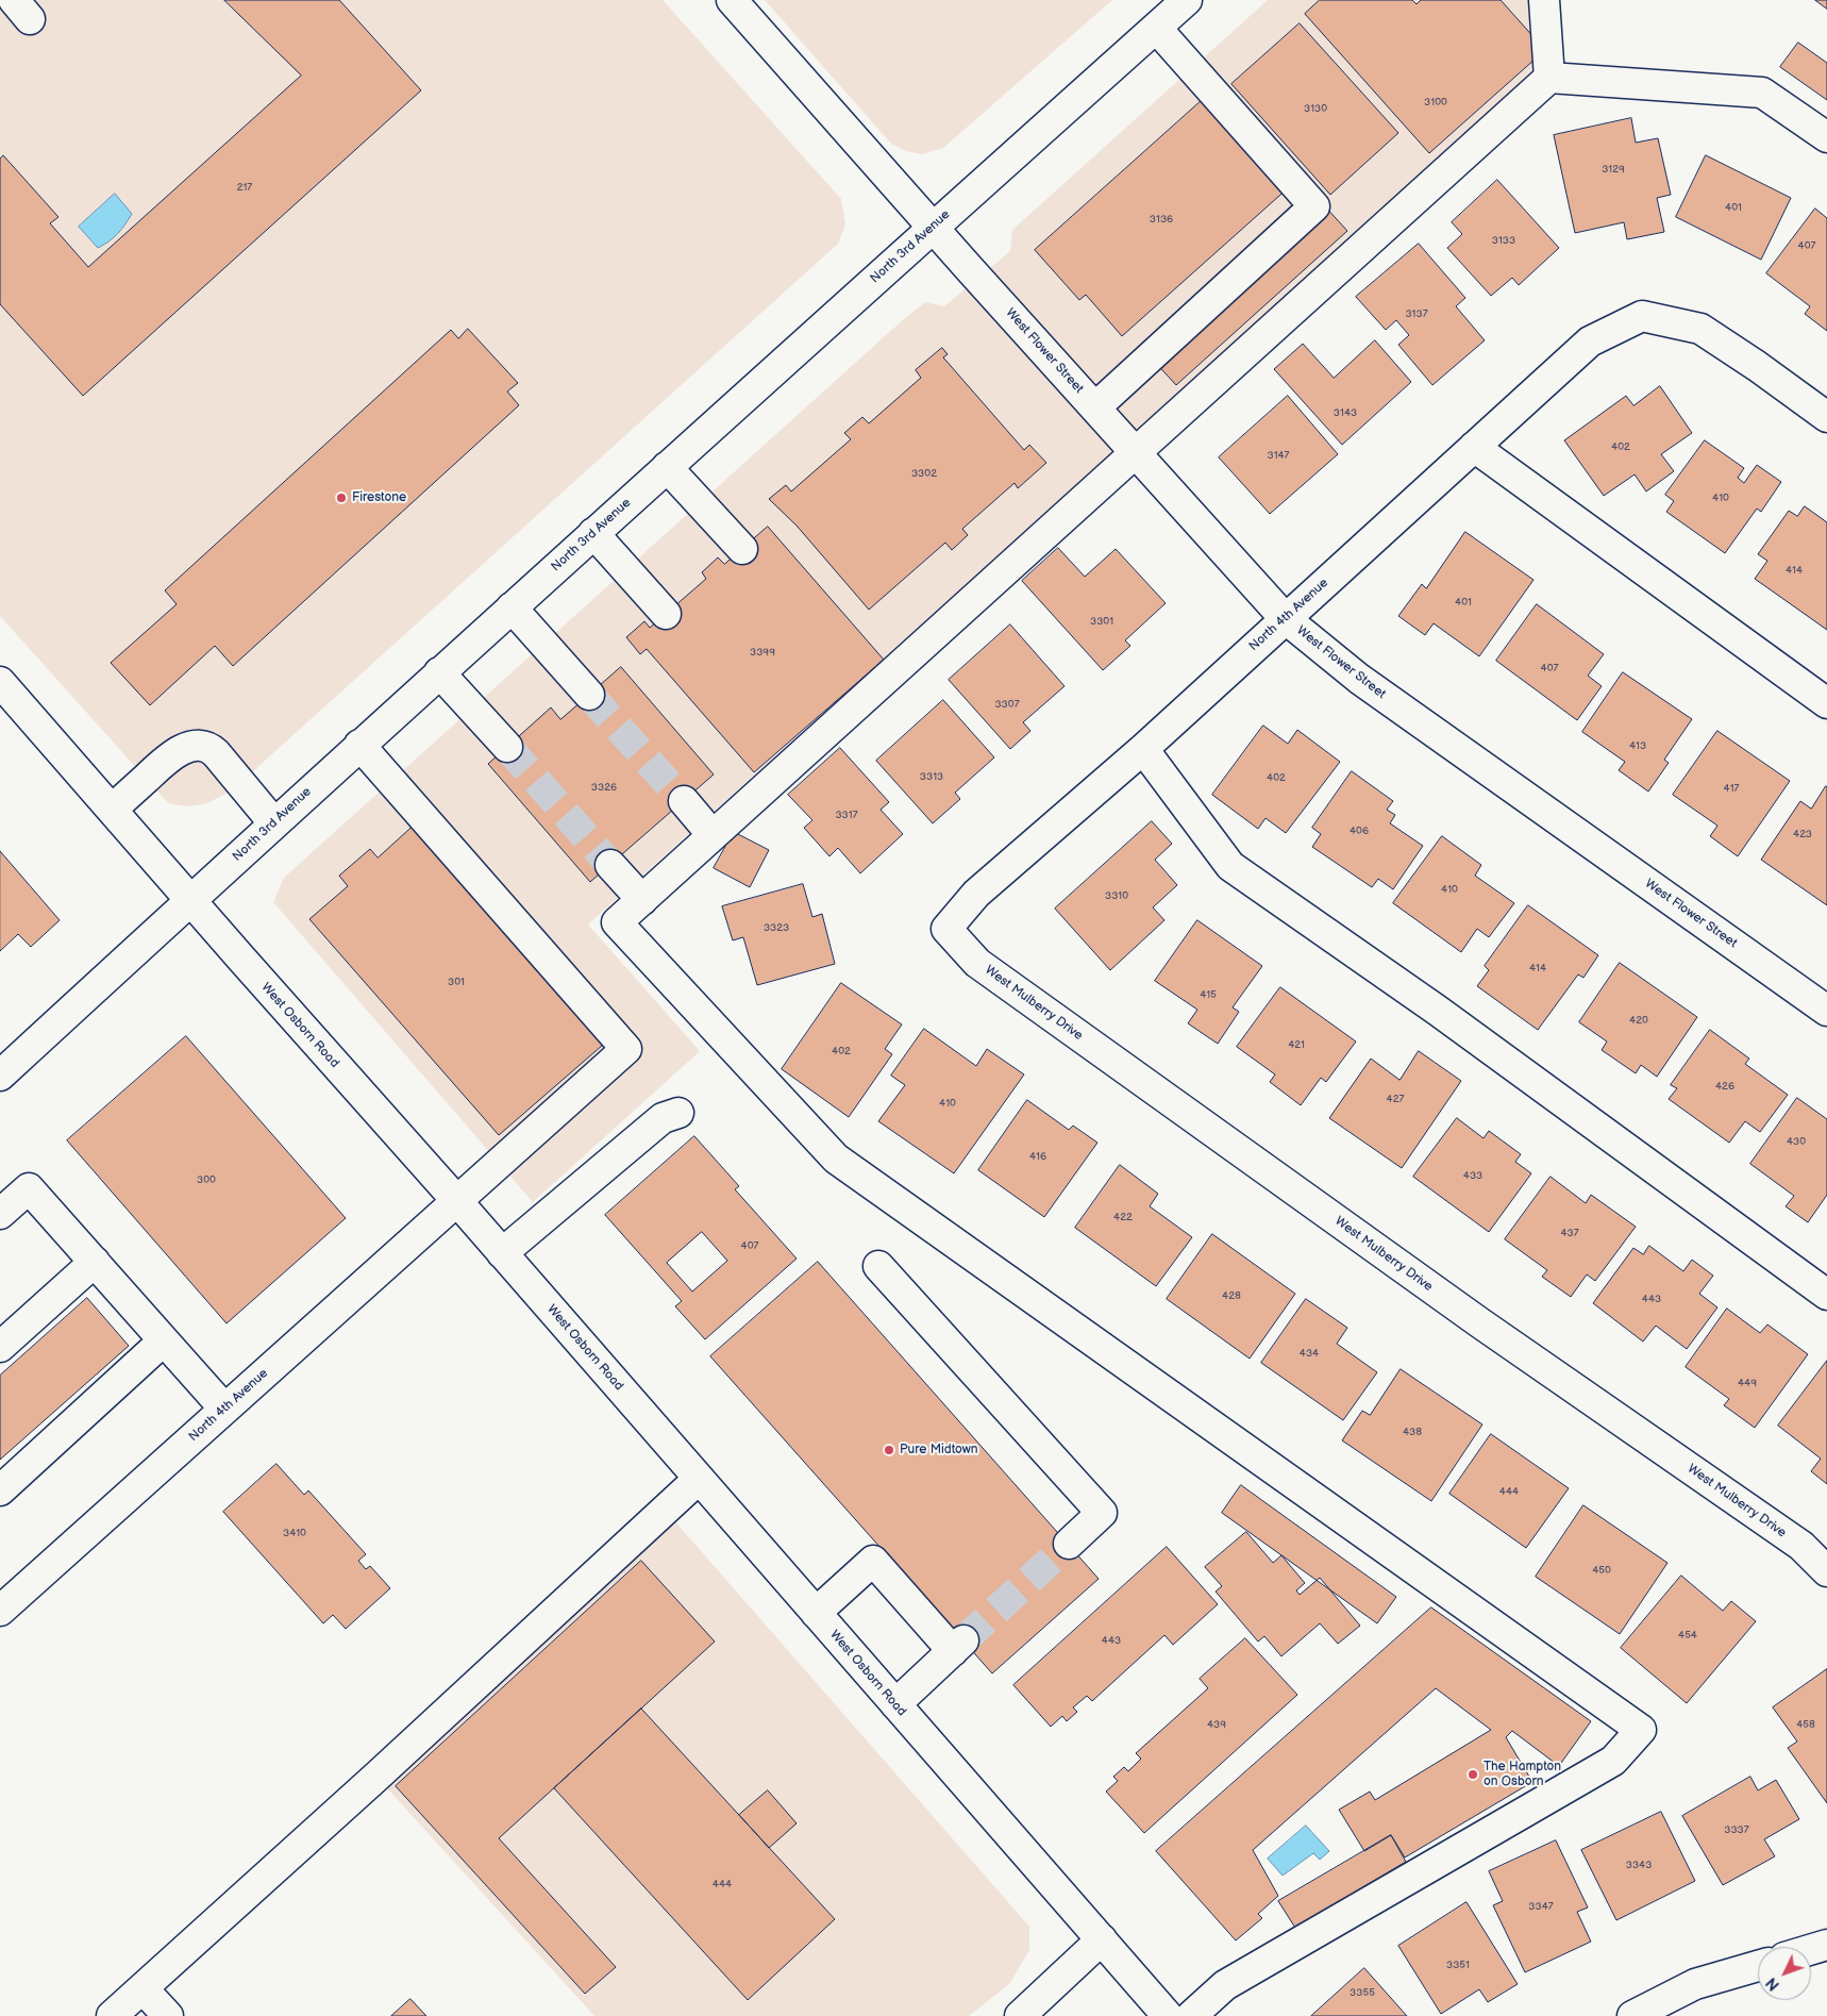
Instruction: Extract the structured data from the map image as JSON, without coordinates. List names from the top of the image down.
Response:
{
  "streets": {
    "street": [
      "North 3rd Avenue",
      "West Flower Street",
      "North 4th Avenue",
      "West Mulberry Drive",
      "West Osborn Road"
    ]
  },
  "crossings": [
    ["North 3rd Avenue", "West Flower Street"],
    ["North 3rd Avenue", "North 4th Avenue"],
    ["North 3rd Avenue", "West Osborn Road"],
    ["West Flower Street", "North 4th Avenue"],
    ["North 4th Avenue", "West Mulberry Drive"],
    ["North 4th Avenue", "West Osborn Road"]
  ],
  "places": ["Firestone", "Pure Midtown", "The Hampton on Osborn"],
  "house_numbers": [
    "3100",
    "3130",
    "3129",
    "217",
    "401",
    "3136",
    "3133",
    "407",
    "3137",
    "3143",
    "402",
    "3147",
    "3302",
    "410",
    "414",
    "401",
    "3301",
    "3399",
    "407",
    "3307",
    "413",
    "3313",
    "402",
    "3326",
    "417",
    "3317",
    "406",
    "423",
    "410",
    "3310",
    "3323",
    "414",
    "301",
    "415",
    "420",
    "421",
    "402",
    "426",
    "427",
    "410",
    "430",
    "416",
    "433",
    "300",
    "422",
    "437",
    "407",
    "428",
    "443",
    "434",
    "449",
    "438",
    "444",
    "3410",
    "450",
    "454",
    "443",
    "439",
    "458",
    "3337",
    "3343",
    "444",
    "3347",
    "3351",
    "3355"
  ],
  "north": "bottom left"
}
